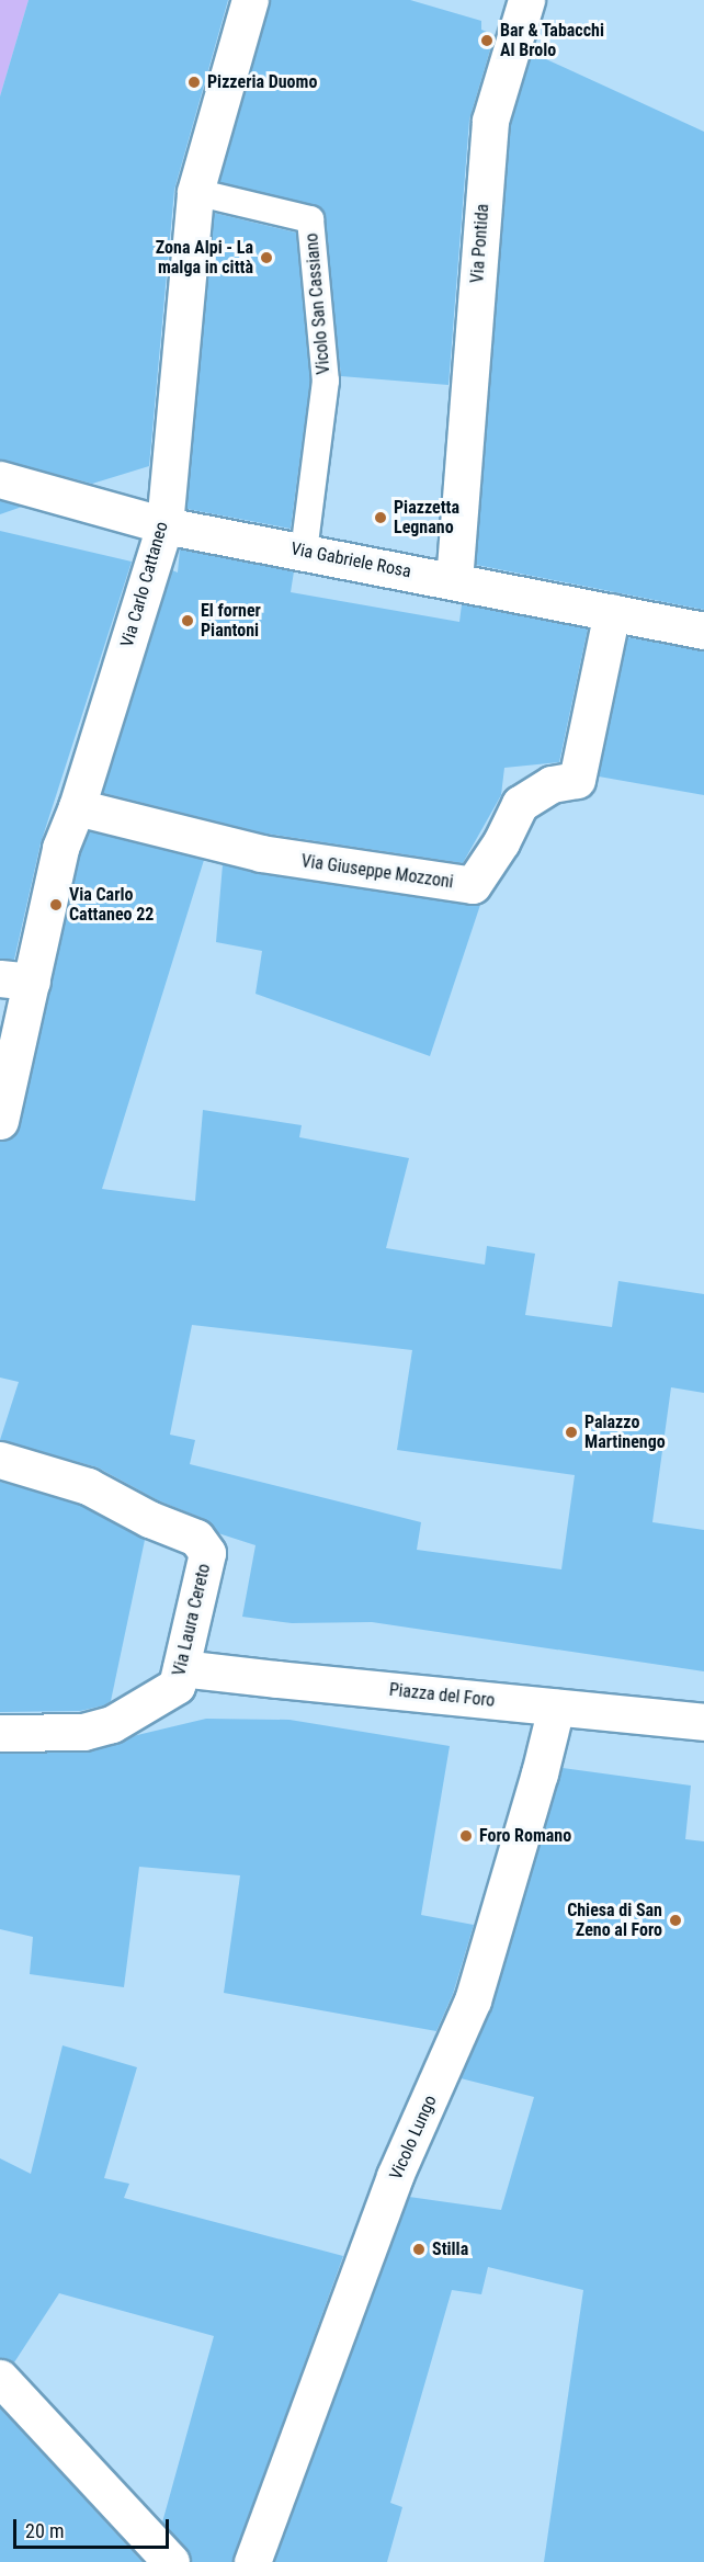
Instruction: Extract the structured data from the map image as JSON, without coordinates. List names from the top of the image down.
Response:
{
  "streets": {
    "street": [
      "Via Pontida",
      "Via Gabriele Rosa",
      "Via Carlo Cattaneo",
      "Via Giuseppe Mozzoni",
      "Via Laura Cereto",
      "Piazza del Foro",
      "Vicolo Lungo"
    ],
    "lane": ["Vicolo San Cassiano"]
  },
  "crossings": [
    ["Via Pontida", "Via Gabriele Rosa"],
    ["Vicolo San Cassiano", "Via Gabriele Rosa"],
    ["Vicolo San Cassiano", "Via Carlo Cattaneo"],
    ["Via Gabriele Rosa", "Via Carlo Cattaneo"],
    ["Via Gabriele Rosa", "Via Giuseppe Mozzoni"],
    ["Via Carlo Cattaneo", "Via Giuseppe Mozzoni"],
    ["Via Laura Cereto", "Piazza del Foro"],
    ["Piazza del Foro", "Vicolo Lungo"]
  ],
  "places": [
    "Bar & Tabacchi Al Brolo",
    "Pizzeria Duomo",
    "Zona Alpi - La malga in città",
    "Piazzetta Legnano",
    "El forner Piantoni",
    "Via Carlo Cattaneo 22",
    "Palazzo Martinengo",
    "Foro Romano",
    "Chiesa di San Zeno al Foro",
    "Stilla"
  ],
  "scale_bar": "20 m"
}
